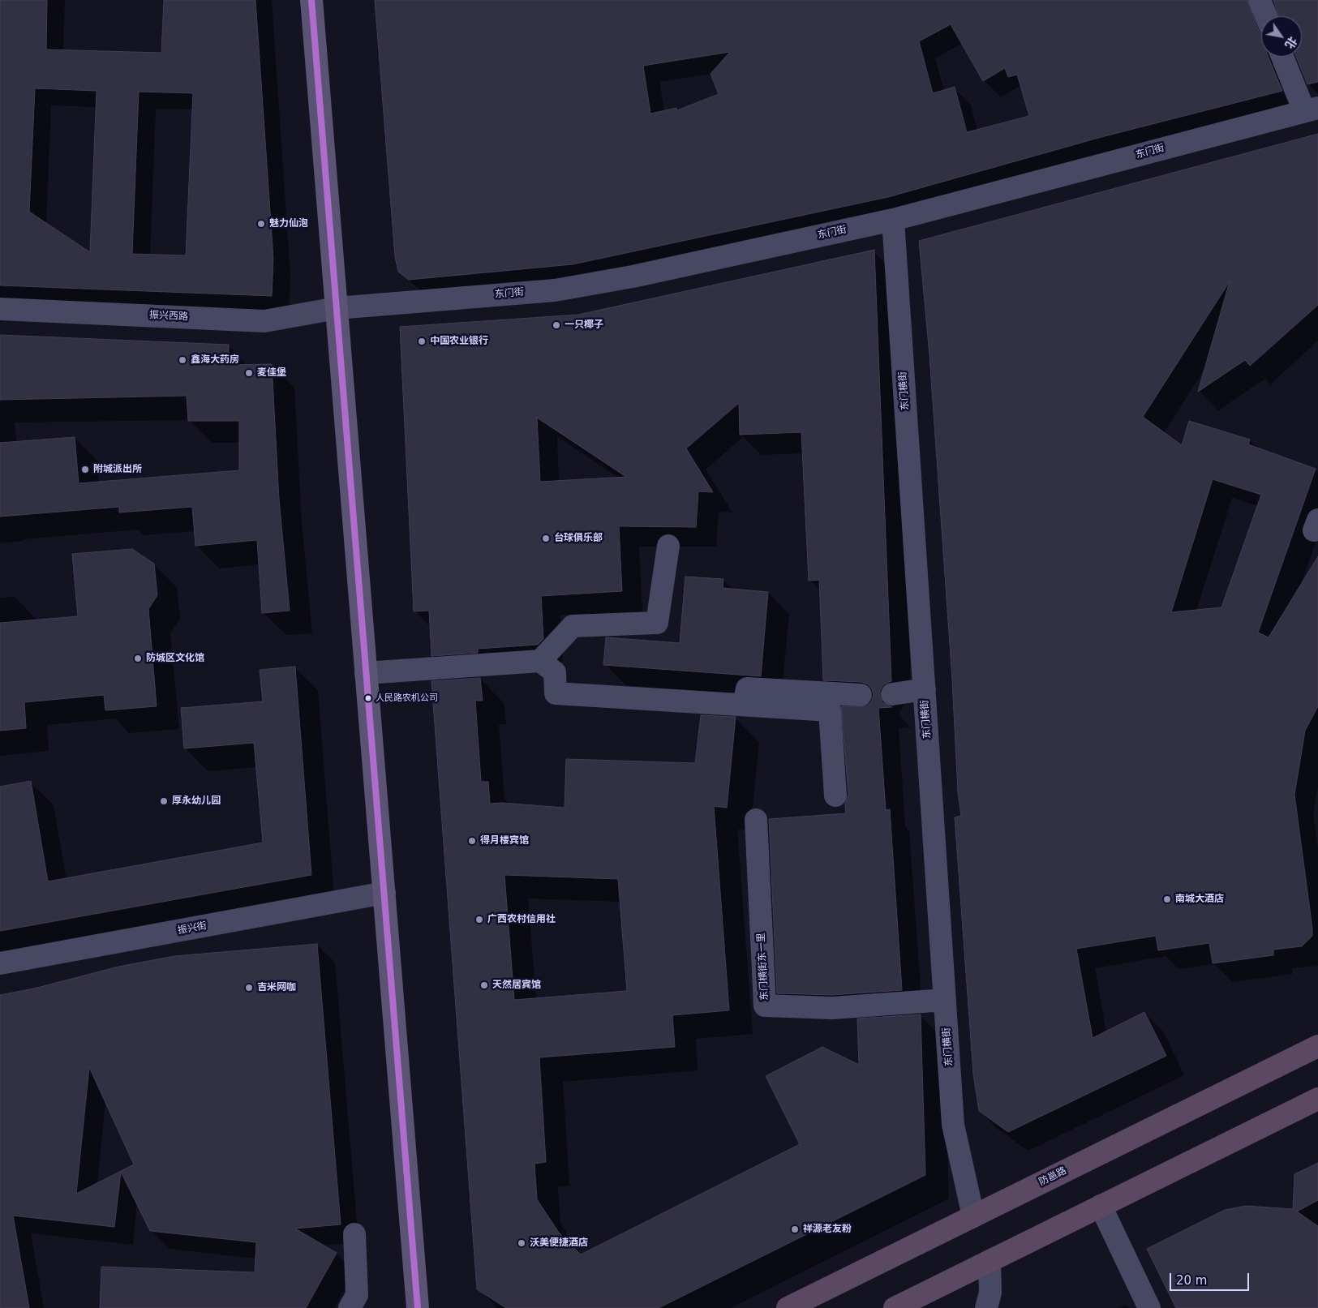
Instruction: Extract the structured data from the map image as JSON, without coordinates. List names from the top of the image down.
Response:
{
  "streets": {
    "highway": ["防邕路"],
    "street": [
      "东门街",
      "振兴西路",
      "东门横街",
      "振兴街",
      "东门横街东一里"
    ]
  },
  "crossings": [
    ["东门街", "振兴西路"],
    ["东门街", "东门横街"],
    ["东门横街", "东门横街东一里"],
    ["东门横街", "防邕路"]
  ],
  "places": [
    "魅力仙泡",
    "一只椰子",
    "中国农业银行",
    "鑫海大药房",
    "麦佳堡",
    "附城派出所",
    "台球俱乐部",
    "防城区文化馆",
    "人民路农机公司",
    "厚永幼儿园",
    "得月楼宾馆",
    "南城大酒店",
    "广西农村信用社",
    "天然居宾馆",
    "吉米网咖",
    "祥源老友粉",
    "沃美便捷酒店"
  ],
  "scale_bar": "20 m",
  "north": "bottom right"
}
